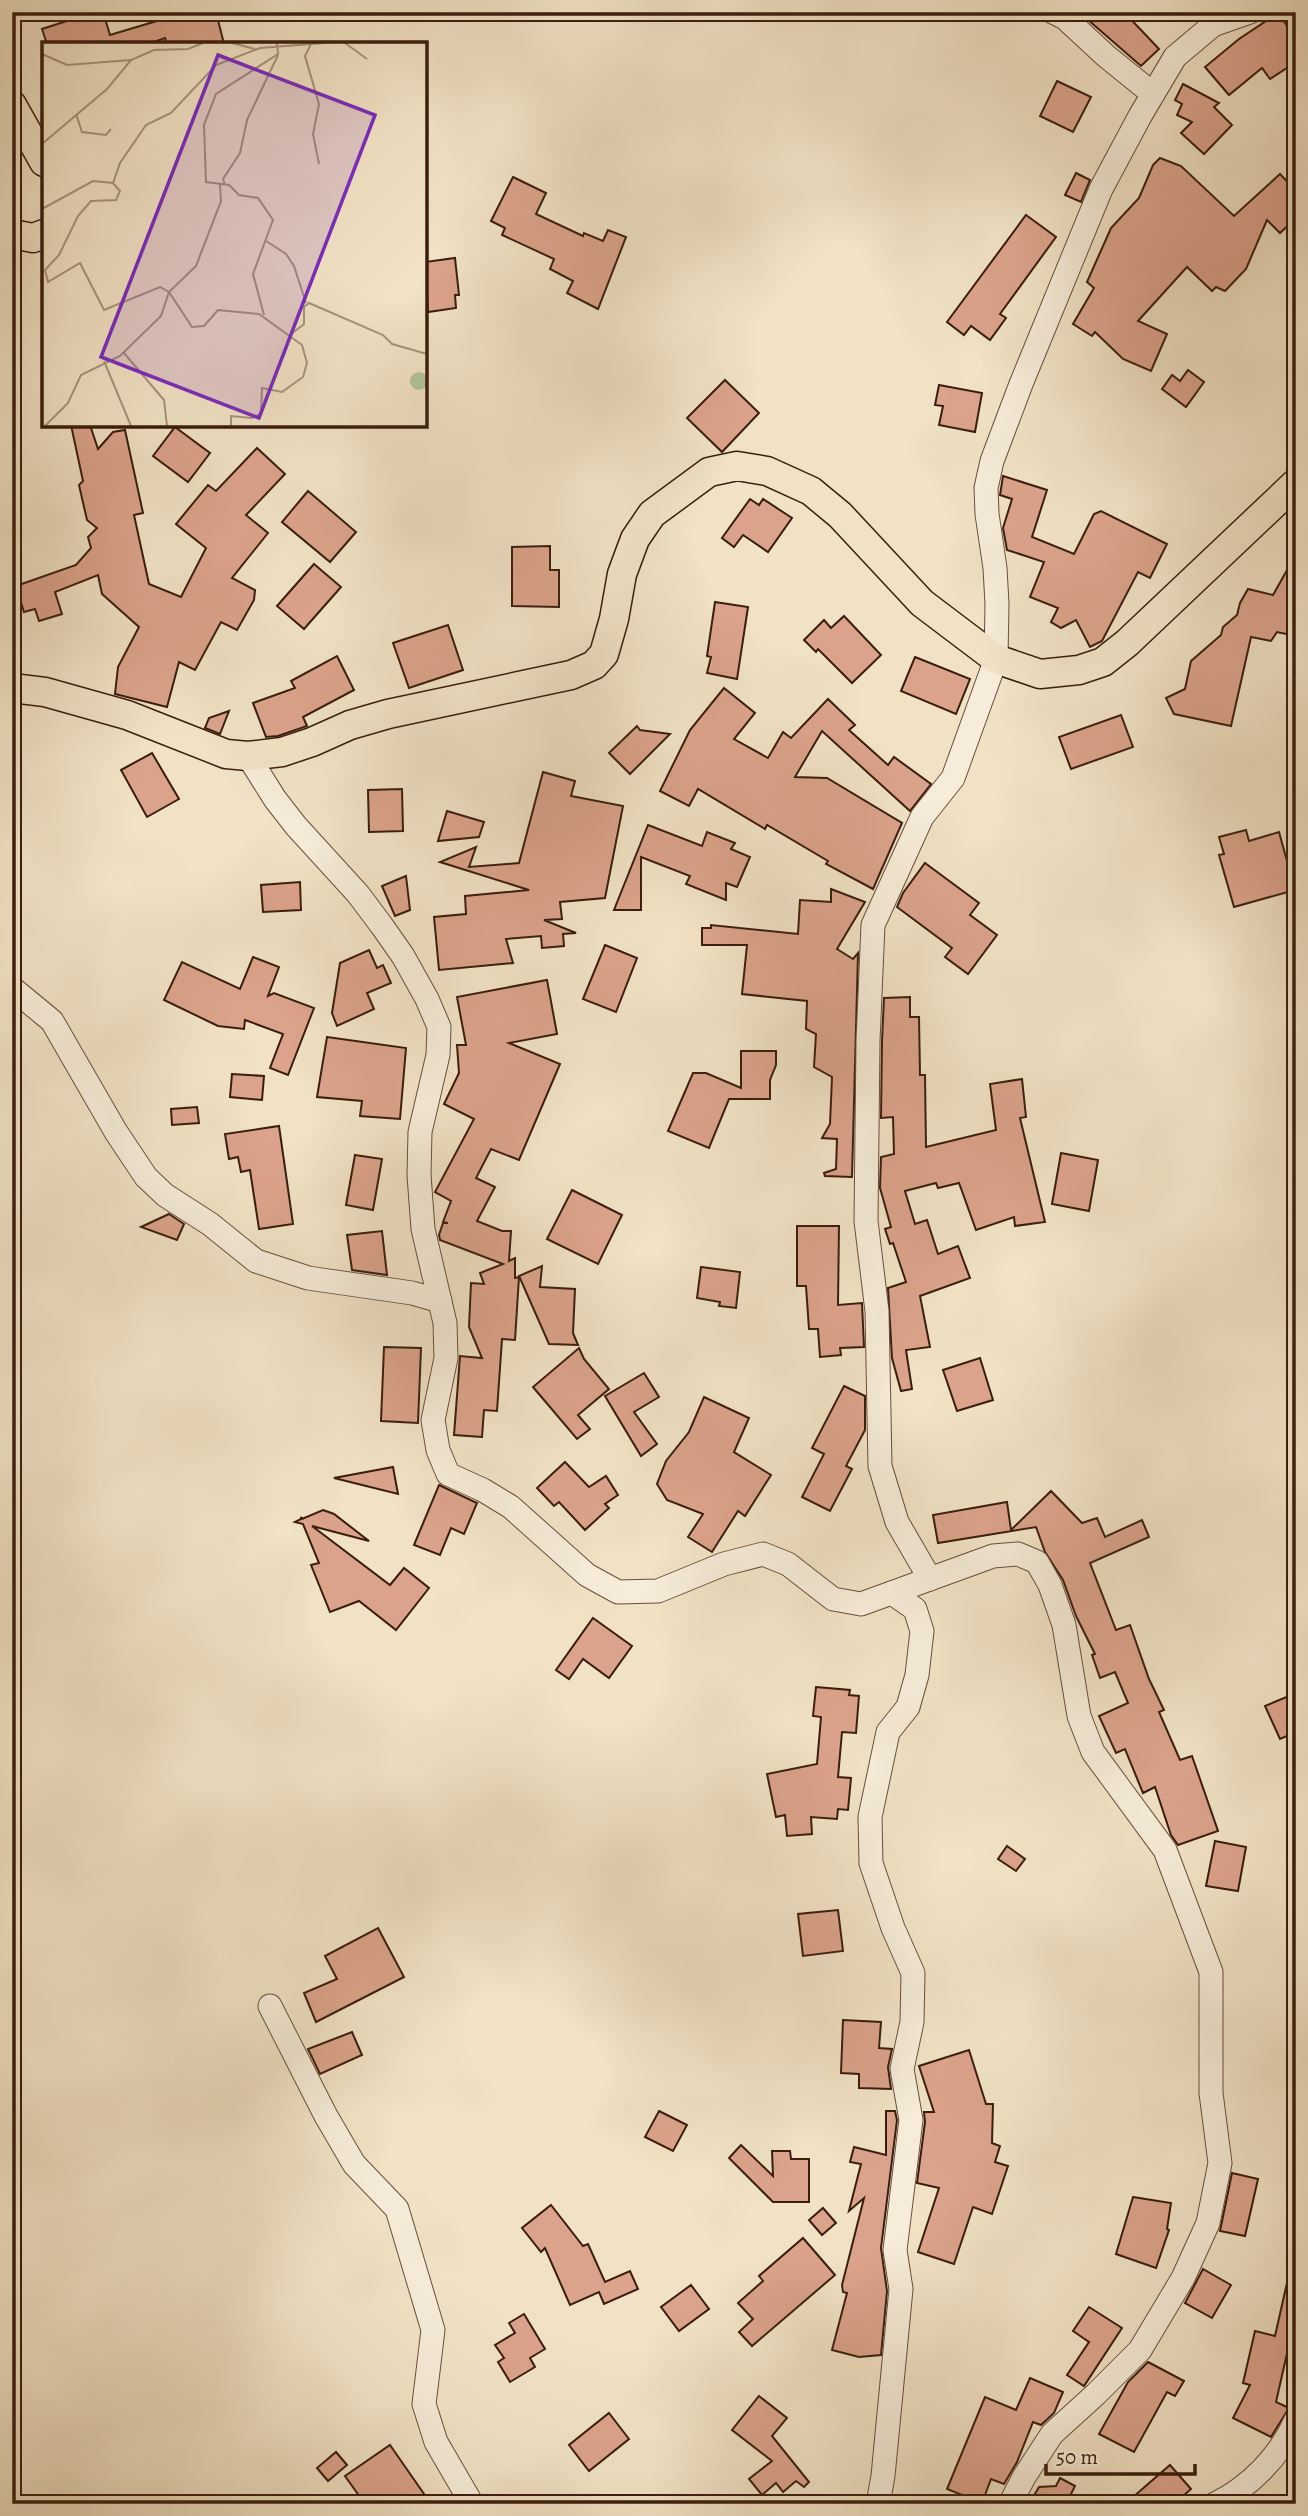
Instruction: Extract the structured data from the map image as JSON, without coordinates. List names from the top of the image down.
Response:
{
  "scale_bar": "50 m"
}
